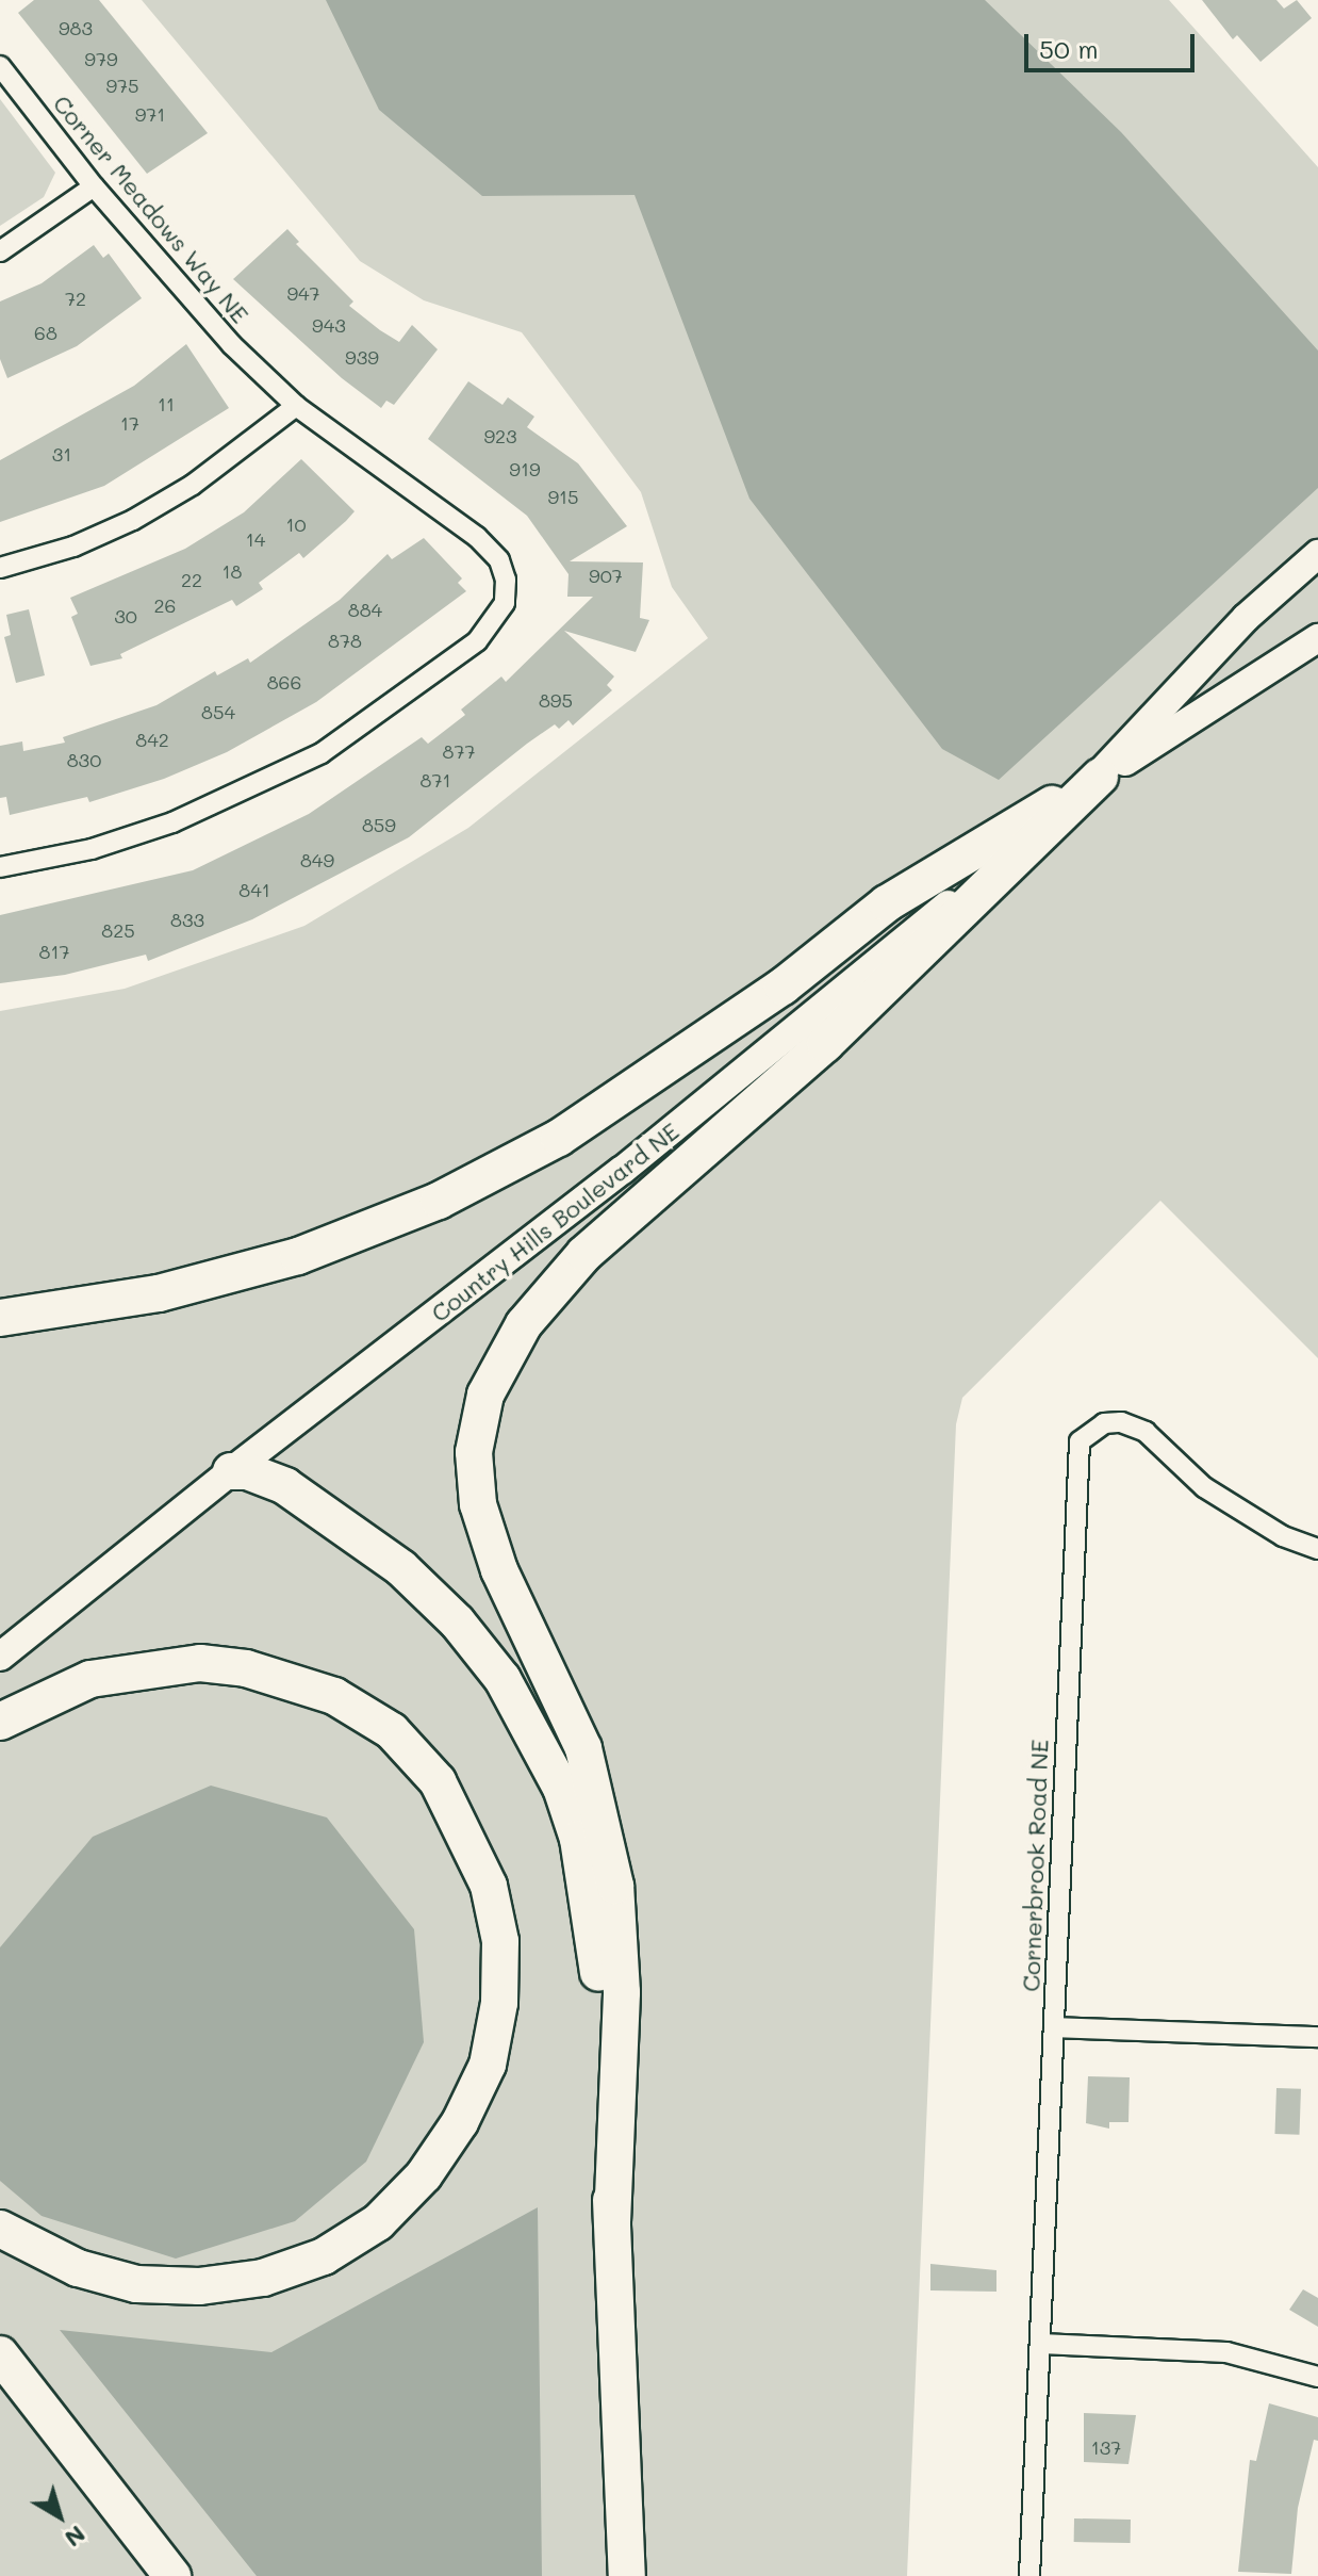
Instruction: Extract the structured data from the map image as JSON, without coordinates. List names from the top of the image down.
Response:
{
  "streets": {
    "main road": ["Country Hills Boulevard NE"],
    "street": ["Corner Meadows Way NE", "Cornerbrook Road NE"]
  },
  "house_numbers": [
    "983",
    "979",
    "975",
    "971",
    "947",
    "72",
    "943",
    "68",
    "939",
    "11",
    "17",
    "923",
    "31",
    "919",
    "915",
    "10",
    "14",
    "18",
    "907",
    "22",
    "26",
    "884",
    "30",
    "878",
    "866",
    "895",
    "854",
    "842",
    "877",
    "830",
    "871",
    "859",
    "849",
    "841",
    "833",
    "825",
    "817",
    "137"
  ],
  "scale_bar": "50 m",
  "north": "bottom right"
}
